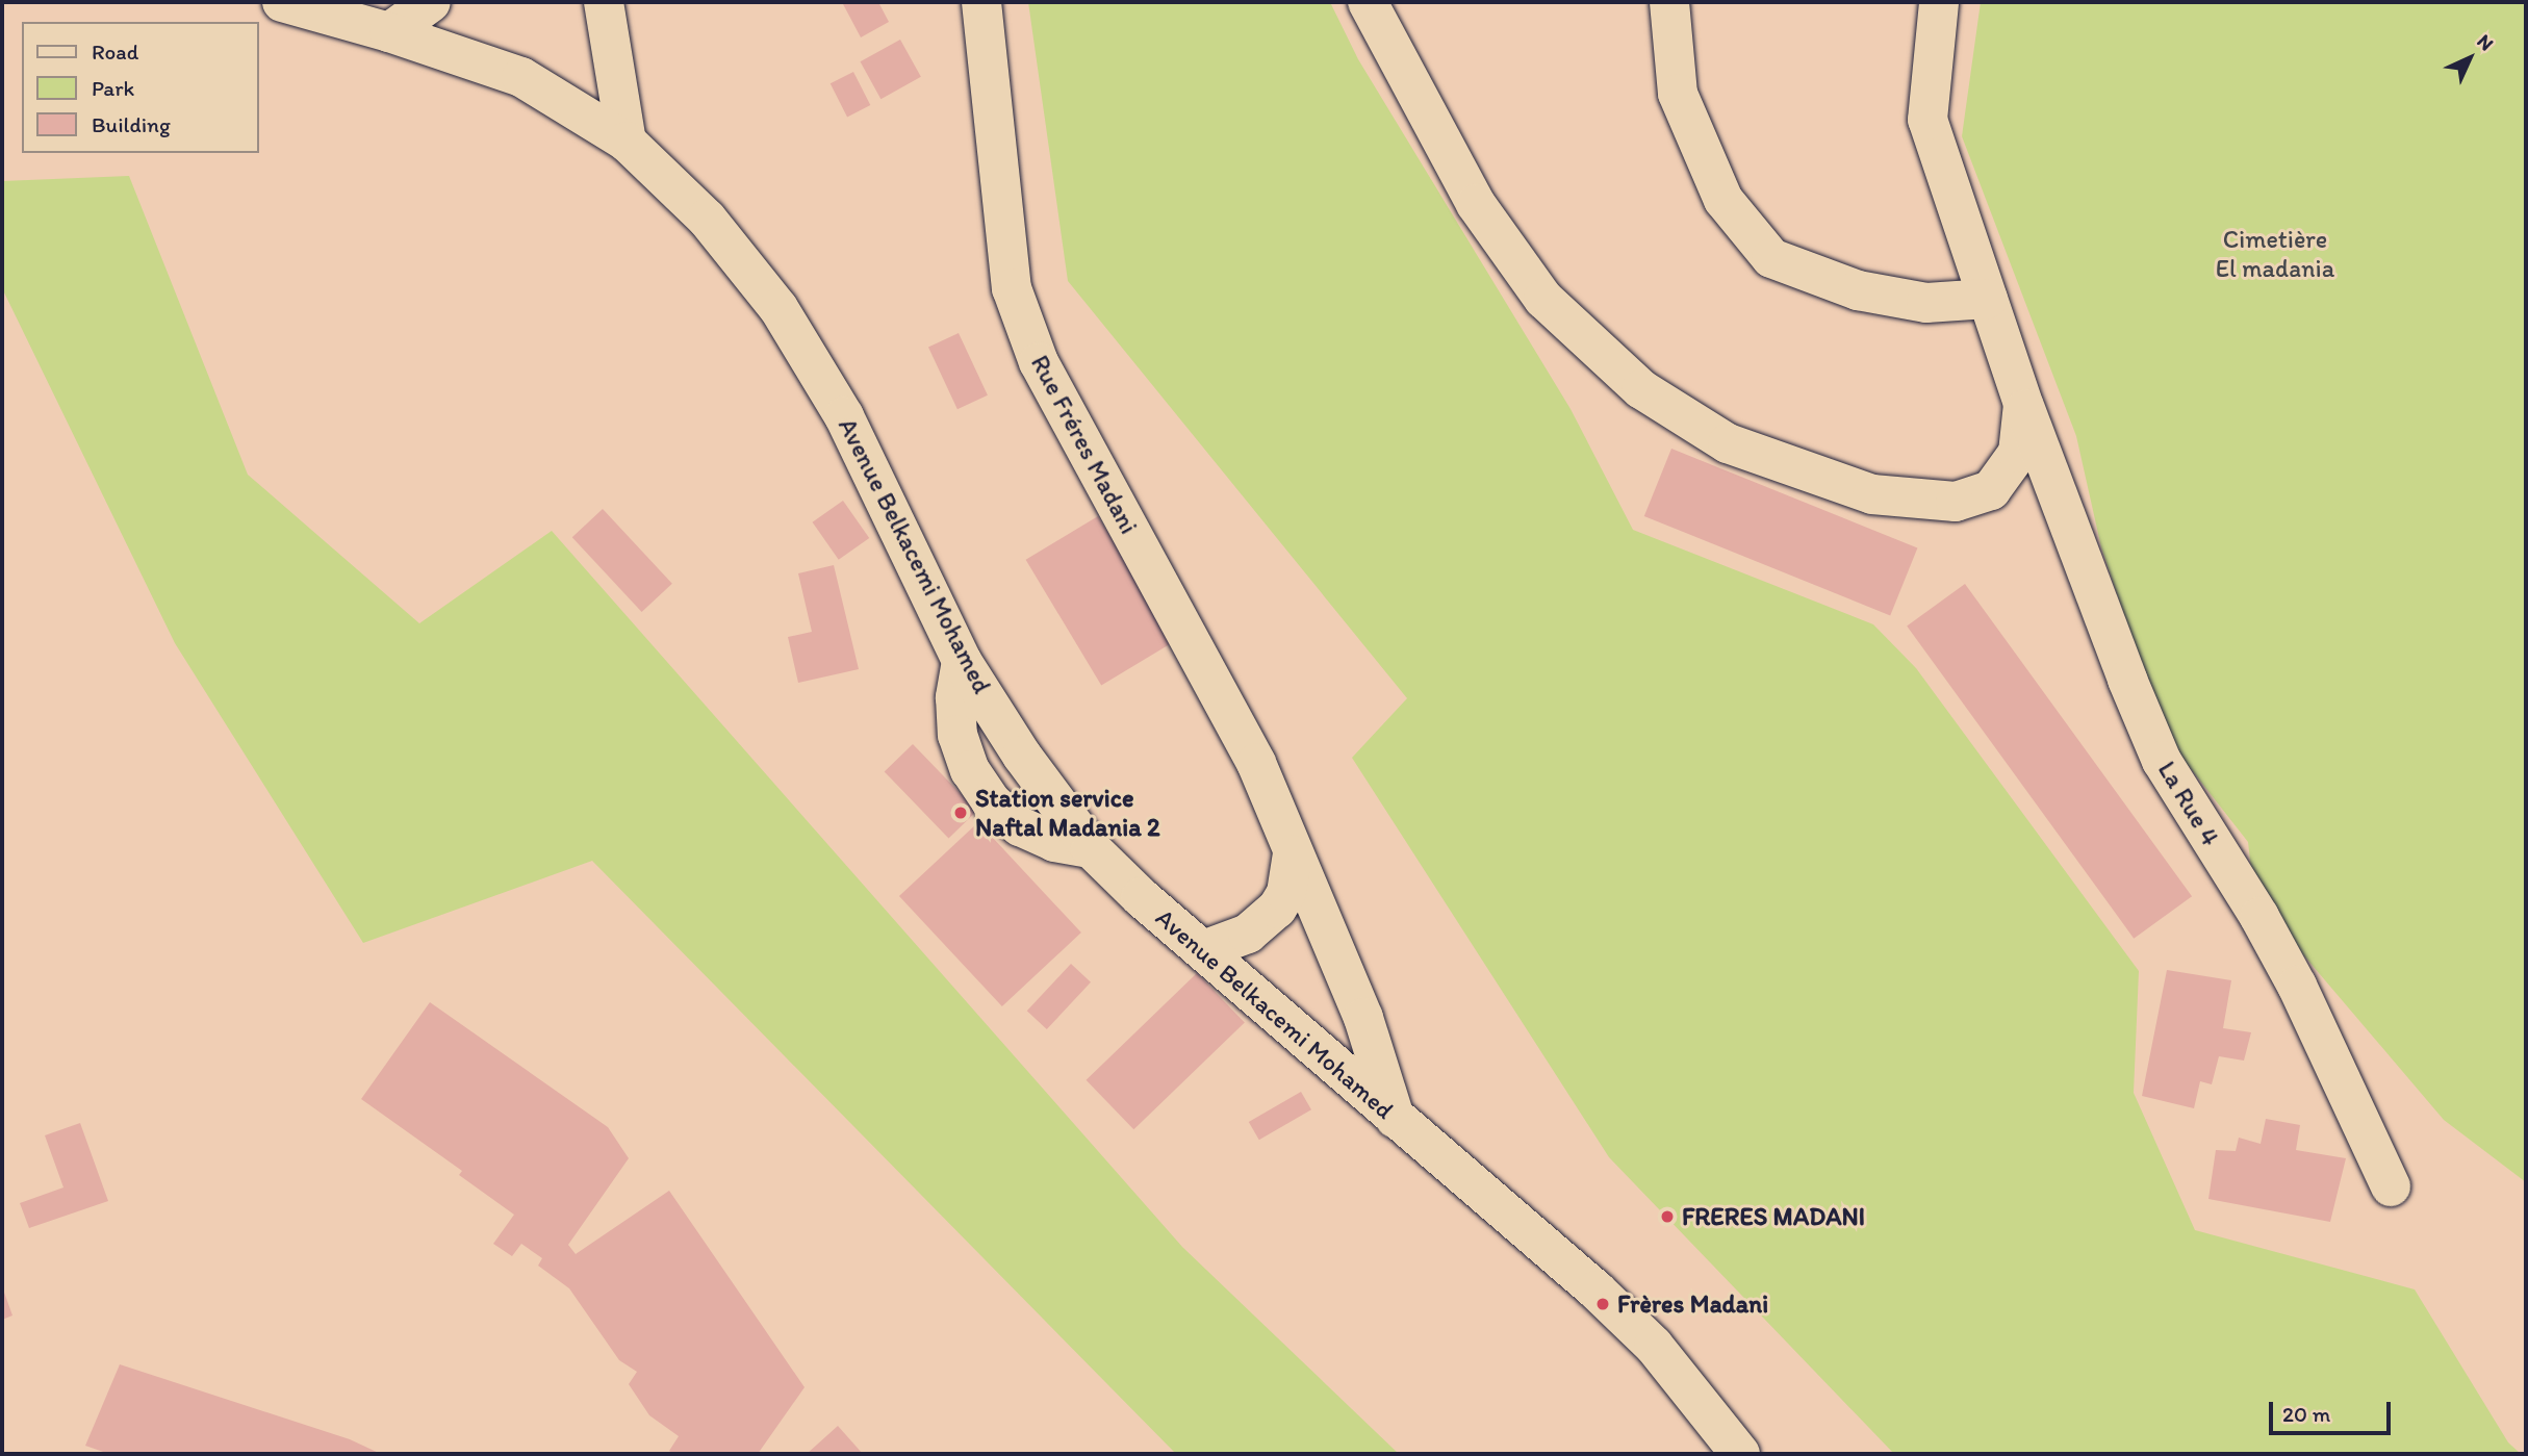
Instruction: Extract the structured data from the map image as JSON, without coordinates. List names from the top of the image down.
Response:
{
  "streets": {
    "street": ["Rue Fréres Madani", "Avenue Belkacemi Mohamed", "La Rue 4"]
  },
  "crossings": [
    ["Rue Fréres Madani", "Avenue Belkacemi Mohamed"]
  ],
  "parks": ["Cimetière El madania"],
  "places": ["Station service Naftal Madania 2", "FRERES MADANI", "Frères Madani"],
  "legend": ["Road", "Park", "Building"],
  "scale_bar": "20 m",
  "north": "top right"
}
